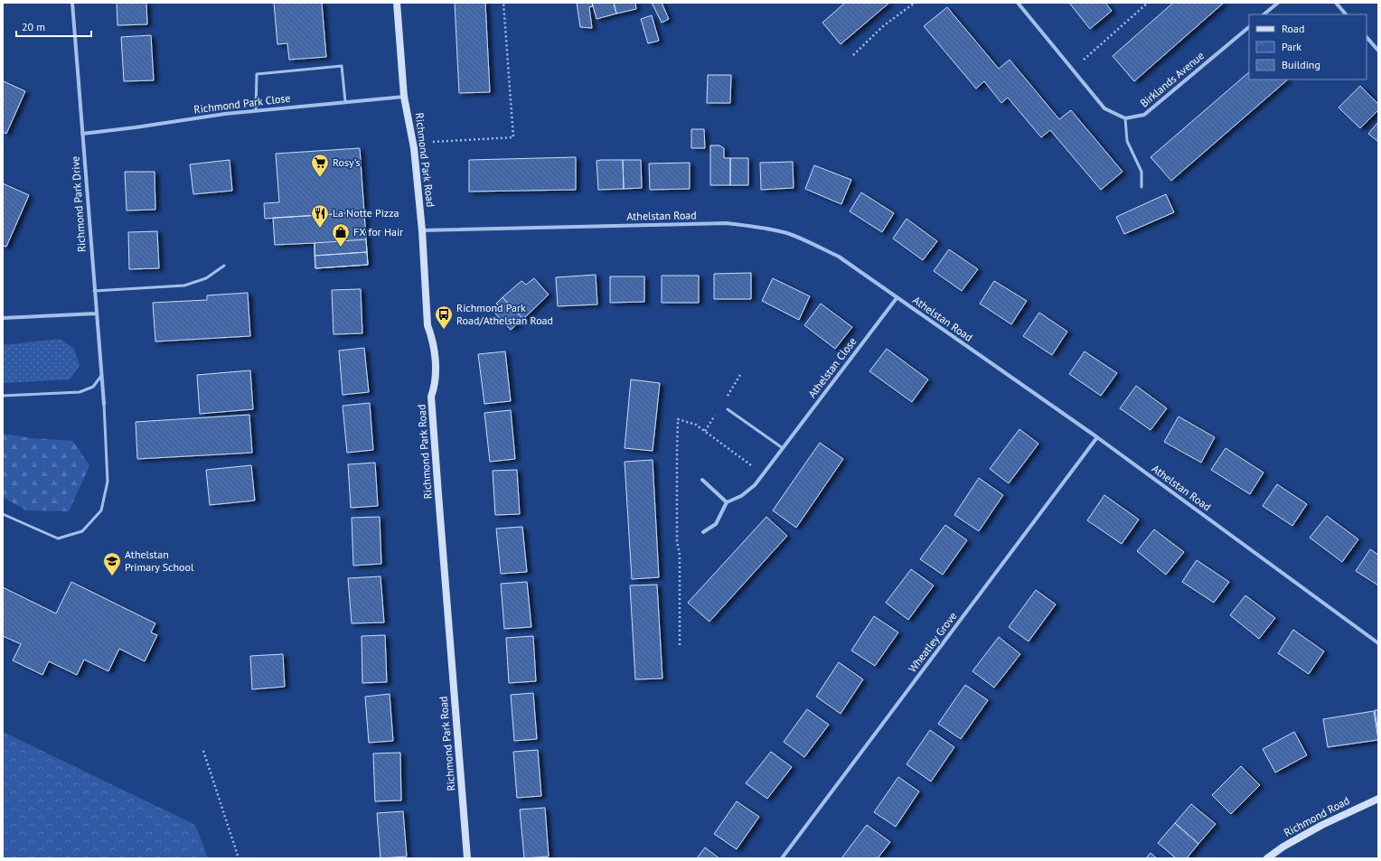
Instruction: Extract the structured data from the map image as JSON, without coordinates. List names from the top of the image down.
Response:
{
  "streets": {
    "street": [
      "Birklands Avenue",
      "Richmond Park Close",
      "Richmond Park Road",
      "Richmond Park Drive",
      "Athelstan Road",
      "Athelstan Close",
      "Wheatley Grove",
      "Richmond Road"
    ]
  },
  "crossings": [
    ["Richmond Park Close", "Richmond Park Road"],
    ["Richmond Park Close", "Richmond Park Drive"],
    ["Richmond Park Road", "Athelstan Road"],
    ["Athelstan Road", "Athelstan Close"],
    ["Athelstan Road", "Wheatley Grove"]
  ],
  "places": {
    "supermarket": ["Rosy's"],
    "restaurant": ["La Notte Pizza"],
    "shop": ["FX for Hair"],
    "bus stop": ["Richmond Park Road/Athelstan Road"],
    "school or university": ["Athelstan Primary School"]
  },
  "legend": ["Road", "Park", "Building"],
  "scale_bar": "20 m"
}
